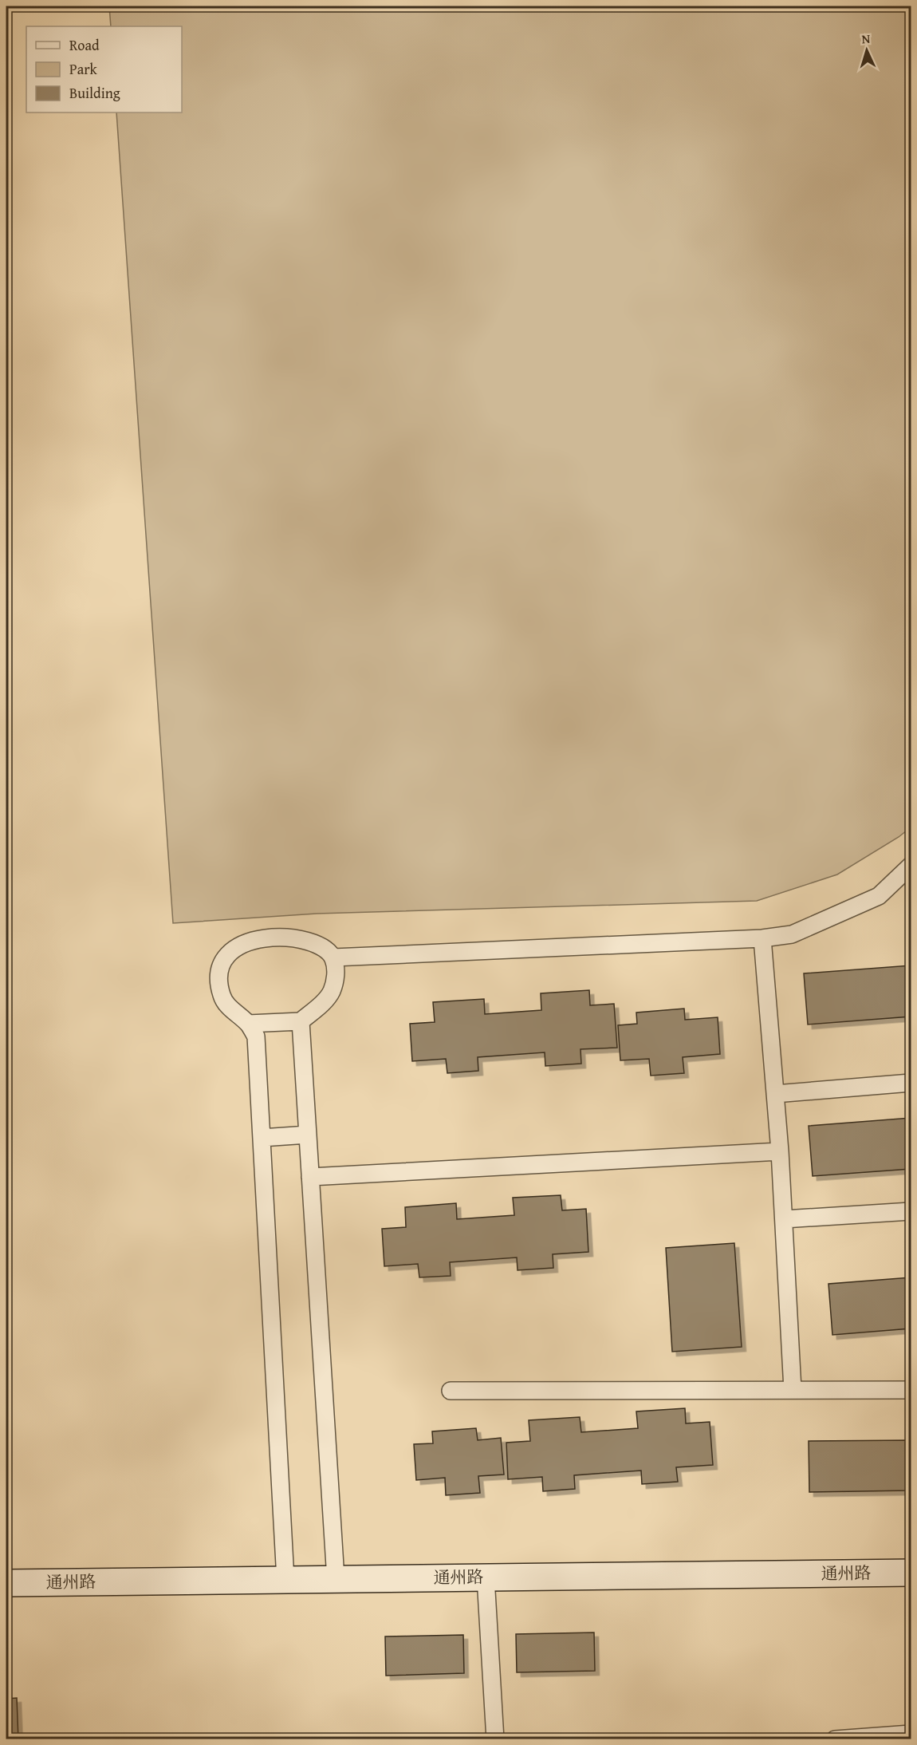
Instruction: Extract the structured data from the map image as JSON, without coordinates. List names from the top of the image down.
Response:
{
  "streets": {
    "street": ["通州路"]
  },
  "legend": ["Road", "Park", "Building"],
  "north": "top"
}
